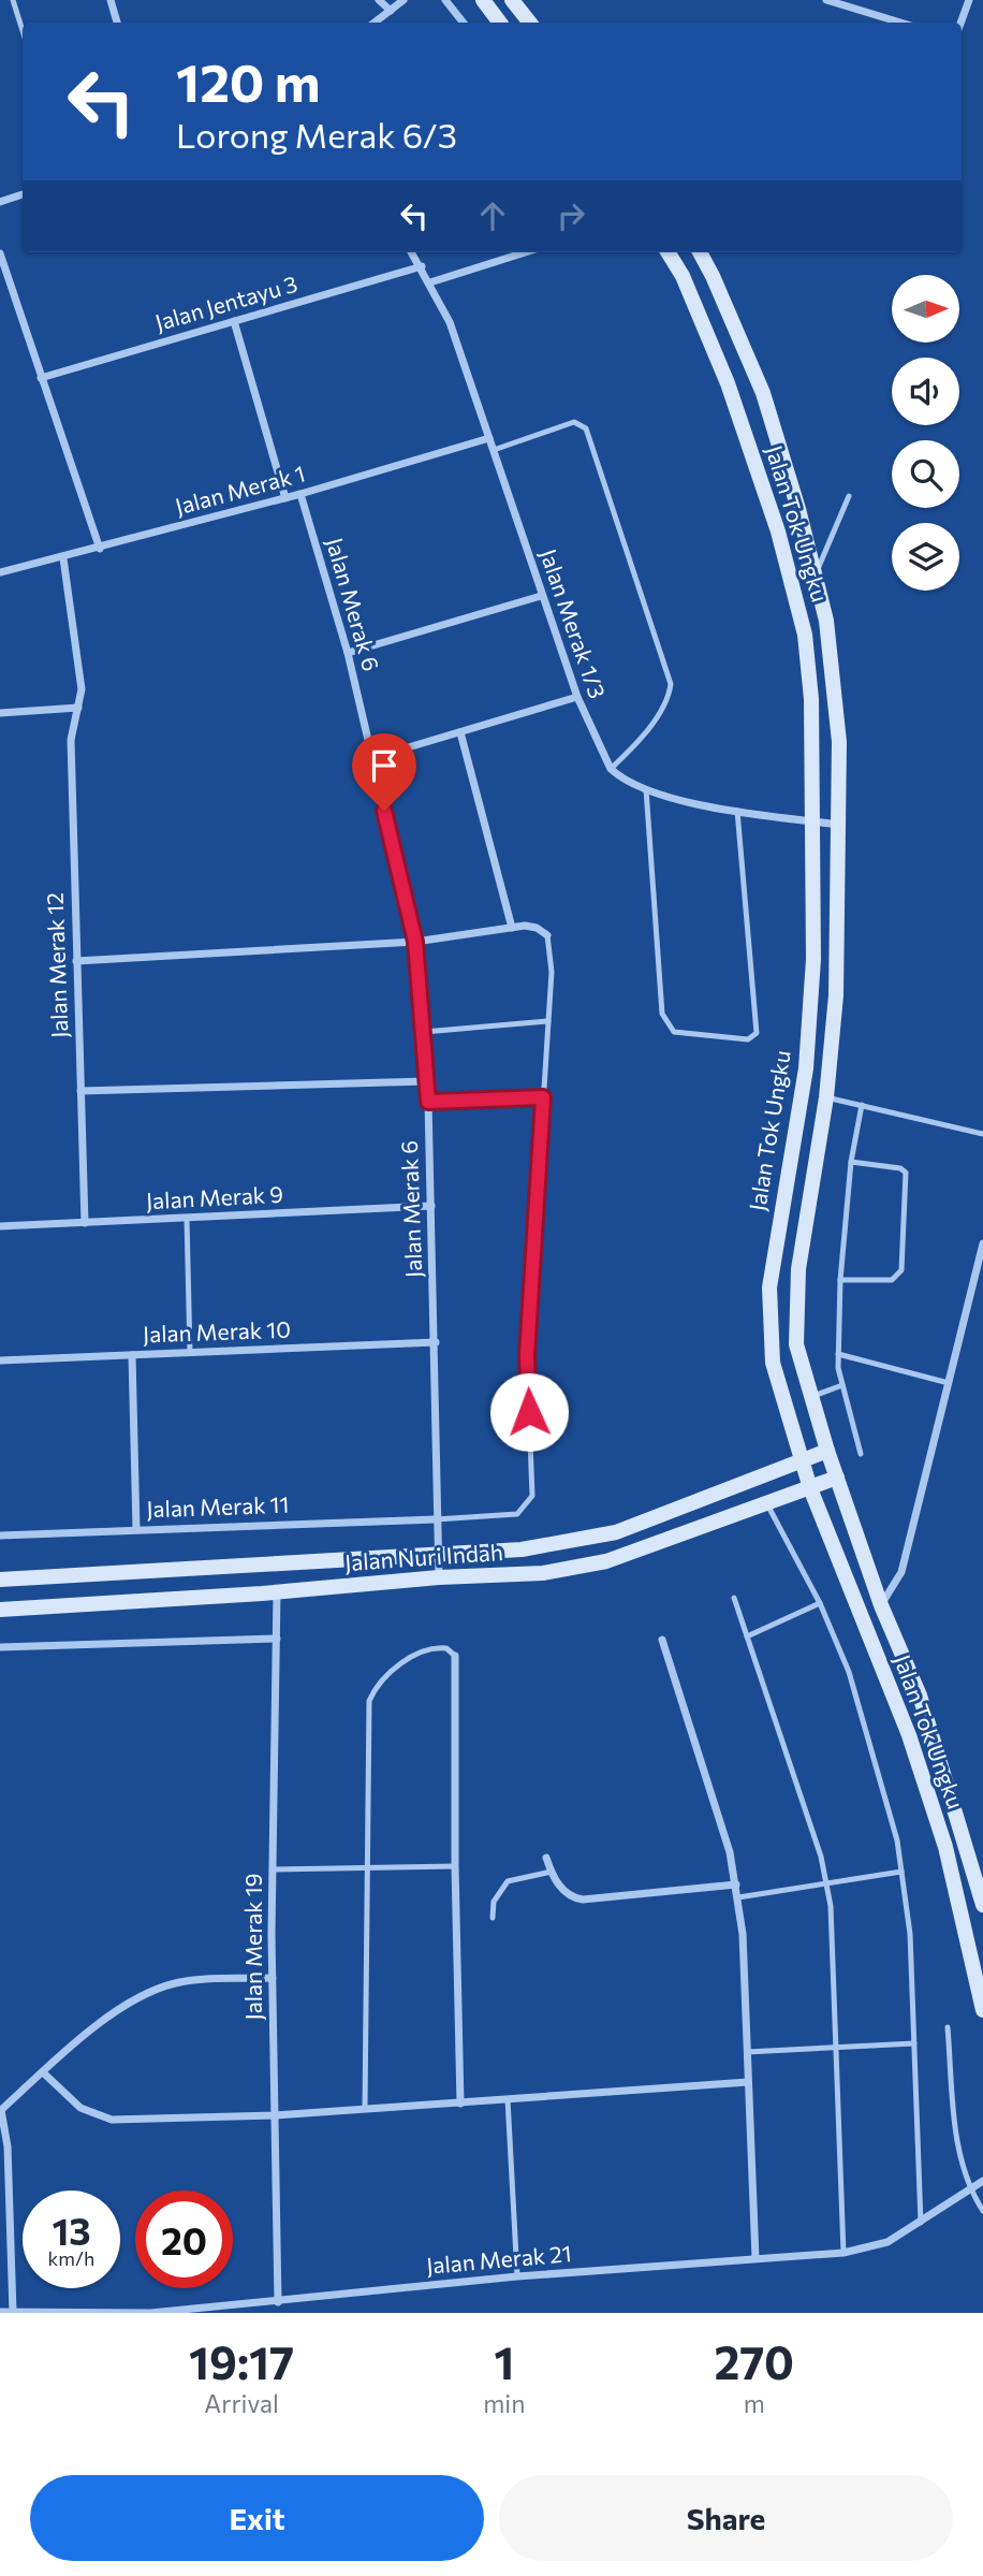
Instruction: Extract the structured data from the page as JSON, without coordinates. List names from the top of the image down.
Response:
{
  "streets": {
    "main road": ["Jalan Tok Ungku", "Jalan Nuri Indah"],
    "street": [
      "Jalan Jentayu 3",
      "Jalan Merak 1",
      "Jalan Merak 6",
      "Jalan Merak 1/3",
      "Jalan Merak 12",
      "Jalan Merak 9",
      "Jalan Merak 10",
      "Jalan Merak 11",
      "Jalan Merak 19",
      "Jalan Merak 21"
    ]
  },
  "crossings": [
    ["Jalan Jentayu 3", "Jalan Merak 1/3"],
    ["Jalan Merak 1", "Jalan Merak 6"],
    ["Jalan Merak 1", "Jalan Merak 1/3"],
    ["Jalan Merak 1", "Jalan Merak 12"],
    ["Jalan Tok Ungku", "Jalan Nuri Indah"],
    ["Jalan Merak 6", "Jalan Merak 9"],
    ["Jalan Merak 6", "Jalan Merak 10"],
    ["Jalan Merak 6", "Jalan Merak 11"],
    ["Jalan Merak 6", "Jalan Nuri Indah"],
    ["Jalan Merak 12", "Jalan Merak 9"],
    ["Jalan Nuri Indah", "Jalan Merak 19"],
    ["Jalan Merak 19", "Jalan Merak 21"]
  ],
  "north": "right",
  "page": {
    "turn": ["120 m", "Lorong Merak 6/3"],
    "speed": "13 km/h",
    "limit": "20",
    "eta": [
      "19:17",
      "Arrival",
      "1",
      "min",
      "270",
      "m"
    ],
    "buttons": ["Exit", "Share"]
  }
}
